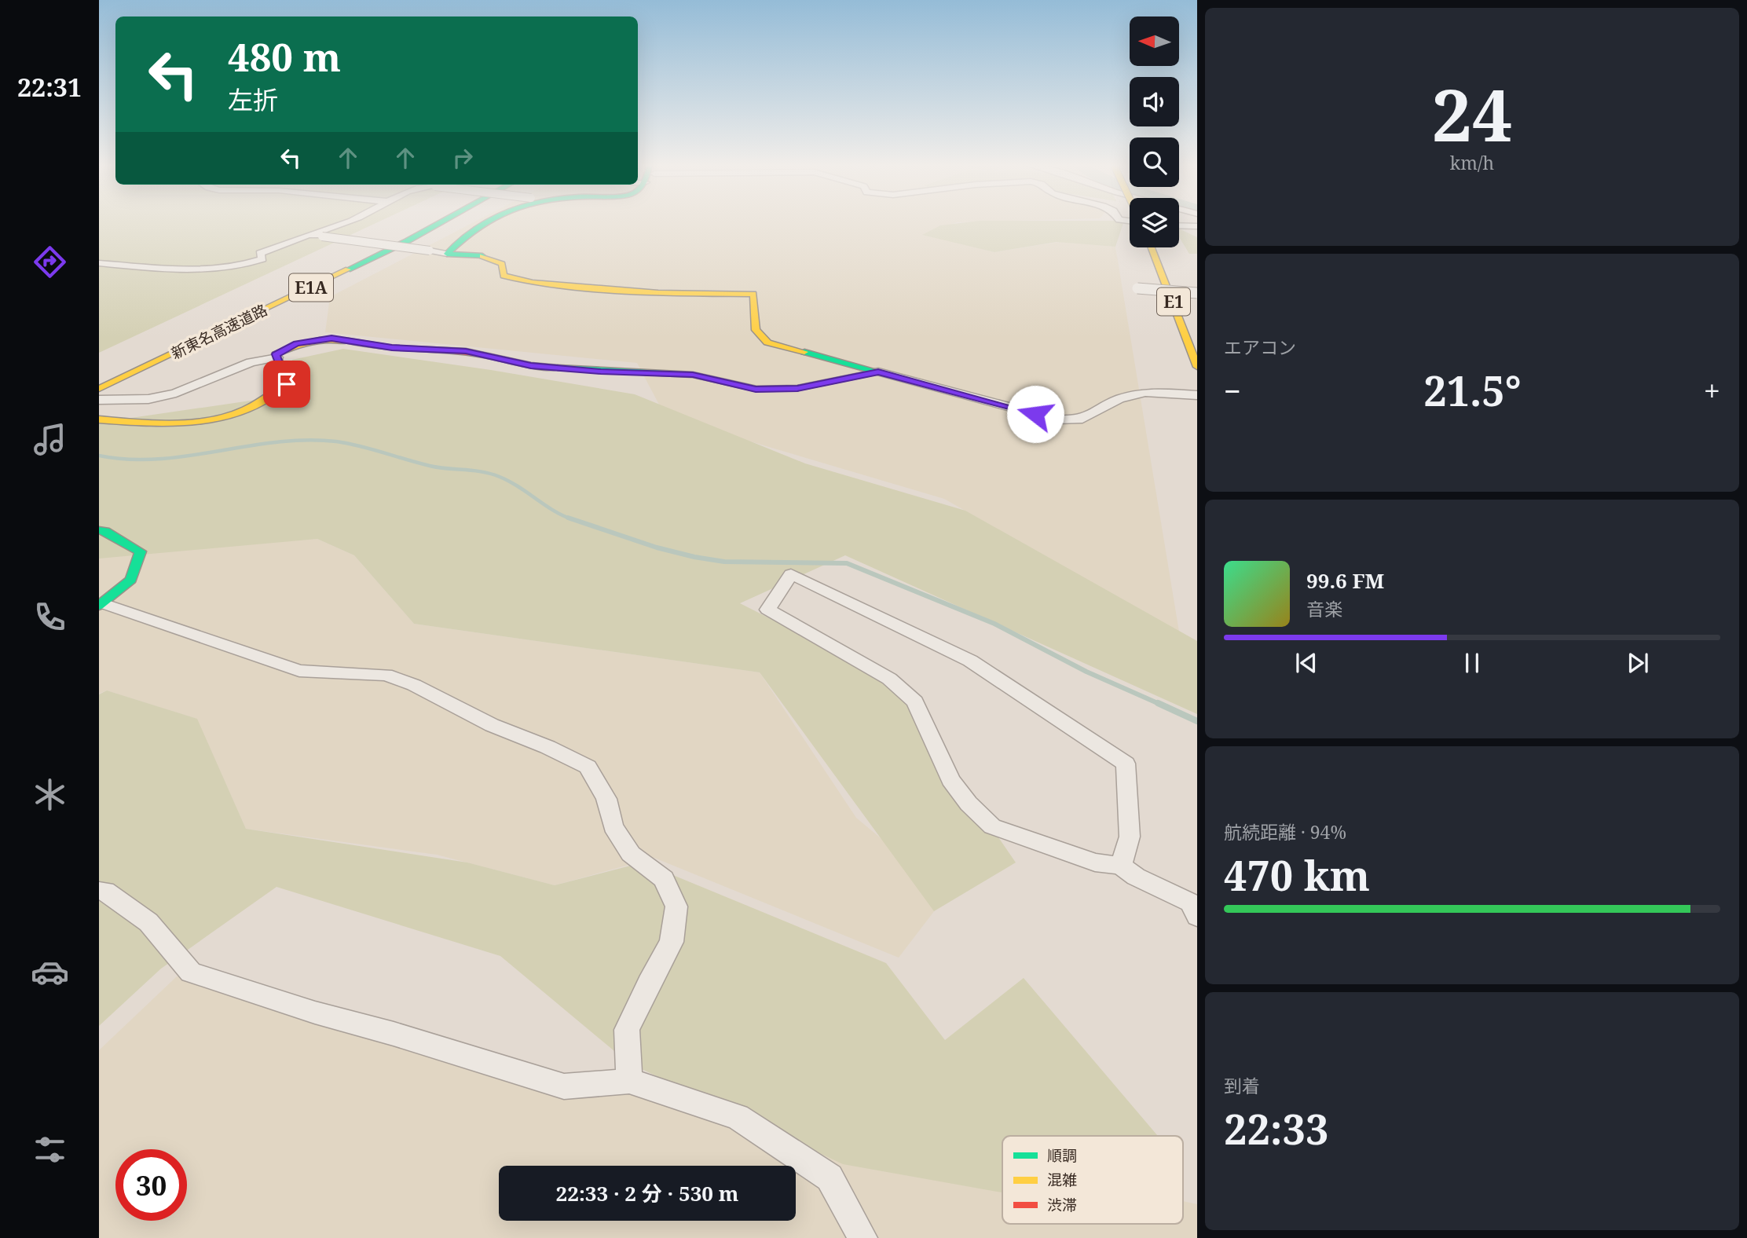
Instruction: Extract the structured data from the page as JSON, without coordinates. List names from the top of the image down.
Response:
{
  "streets": {
    "main road": ["E1A", "E1", "新東名高速道路"]
  },
  "legend": ["順調", "混雑", "渋滞"],
  "north": "left",
  "page": {
    "tabs": "22:31",
    "tile": [
      ["24", "km/h"],
      "エアコン",
      ["航続距離 · 94%", "470 km"],
      ["到着", "22:33"]
    ],
    "turn": ["480 m", "左折"],
    "heat": ["−", "21.5°", "+"],
    "song": ["99.6 FM", "音楽"],
    "limit": "30",
    "trip": "22:33 · 2 分 · 530 m"
  }
}
